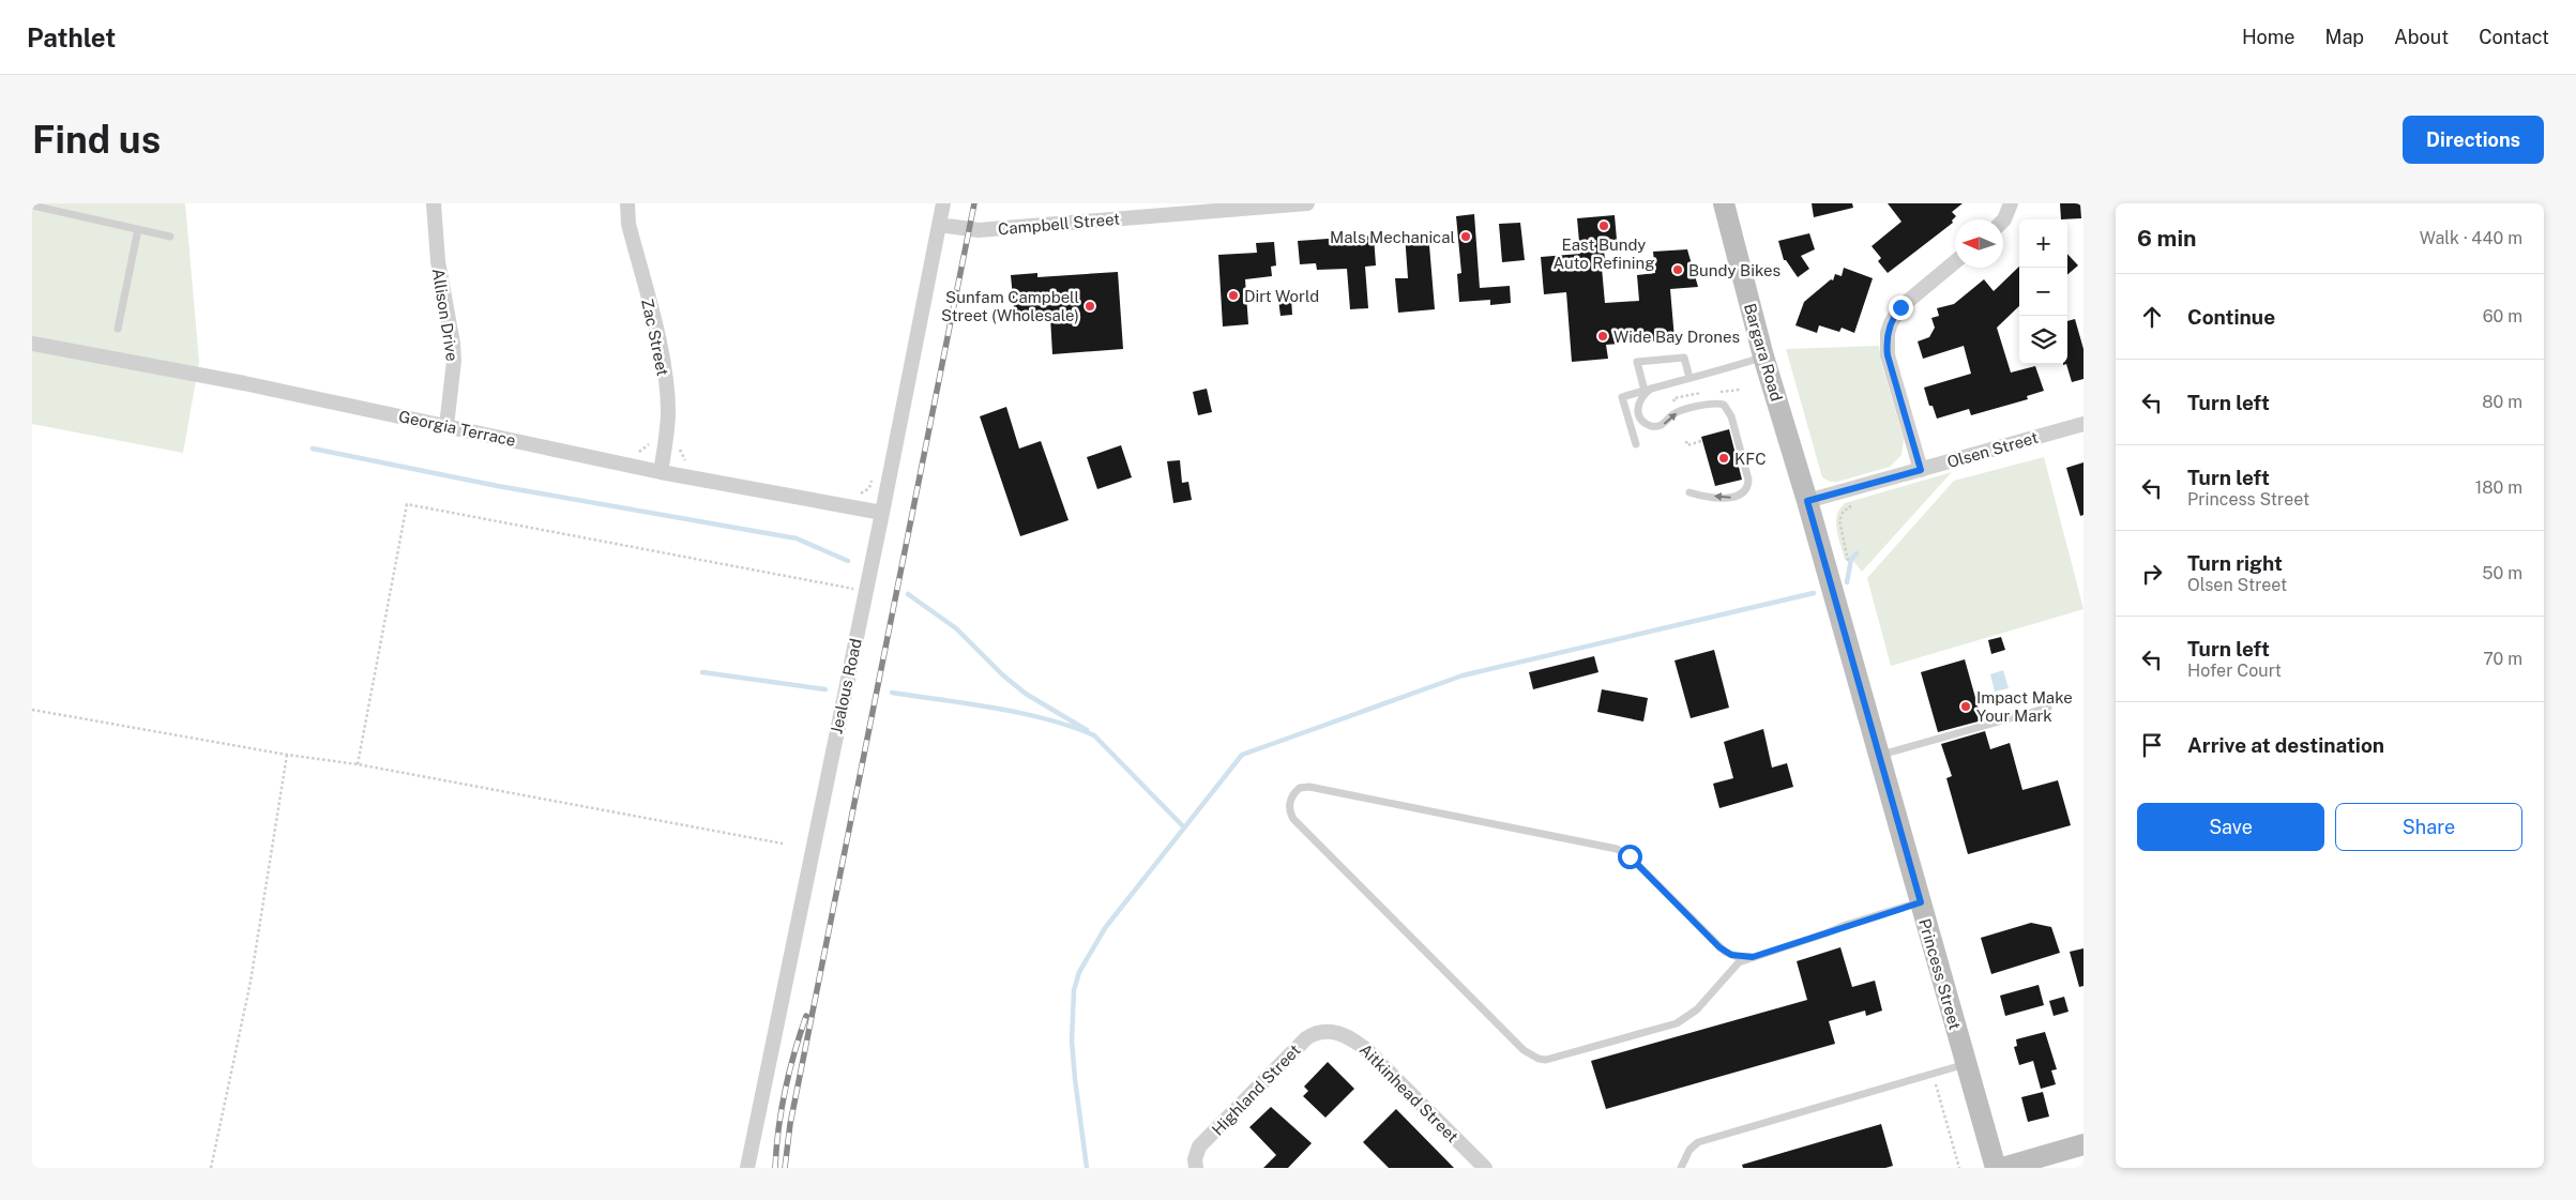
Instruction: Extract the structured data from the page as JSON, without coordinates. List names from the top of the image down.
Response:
{
  "streets": {
    "main road": ["Bargara Road", "Princess Street"],
    "street": [
      "Campbell Street",
      "Allison Drive",
      "Zac Street",
      "Georgia Terrace",
      "Olsen Street",
      "Jealous Road",
      "Highland Street",
      "Aitkinhead Street"
    ]
  },
  "crossings": [
    ["Campbell Street", "Jealous Road"],
    ["Allison Drive", "Georgia Terrace"],
    ["Zac Street", "Georgia Terrace"],
    ["Bargara Road", "Olsen Street"],
    ["Bargara Road", "Princess Street"],
    ["Georgia Terrace", "Jealous Road"],
    ["Olsen Street", "Princess Street"],
    ["Highland Street", "Aitkinhead Street"]
  ],
  "places": [
    "East Bundy Auto Refining",
    "Mals Mechanical",
    "Bundy Bikes",
    "Dirt World",
    "Sunfam Campbell Street (Wholesale)",
    "Wide Bay Drones",
    "KFC",
    "Impact Make Your Mark"
  ],
  "north": "left",
  "page": {
    "header": "Pathlet",
    "nav": [
      "Home",
      "Map",
      "About",
      "Contact"
    ],
    "buttons": [
      "Directions",
      ["Save", "Share"]
    ],
    "title": "Find us",
    "heading": ["6 min", "Walk · 440 m"],
    "map_buttons": ["+", "−"],
    "list": [
      ["Continue", "60 m"],
      ["Turn left", "80 m"],
      ["Turn left", "Princess Street", "180 m"],
      ["Turn right", "Olsen Street", "50 m"],
      ["Turn left", "Hofer Court", "70 m"],
      "Arrive at destination"
    ]
  }
}
